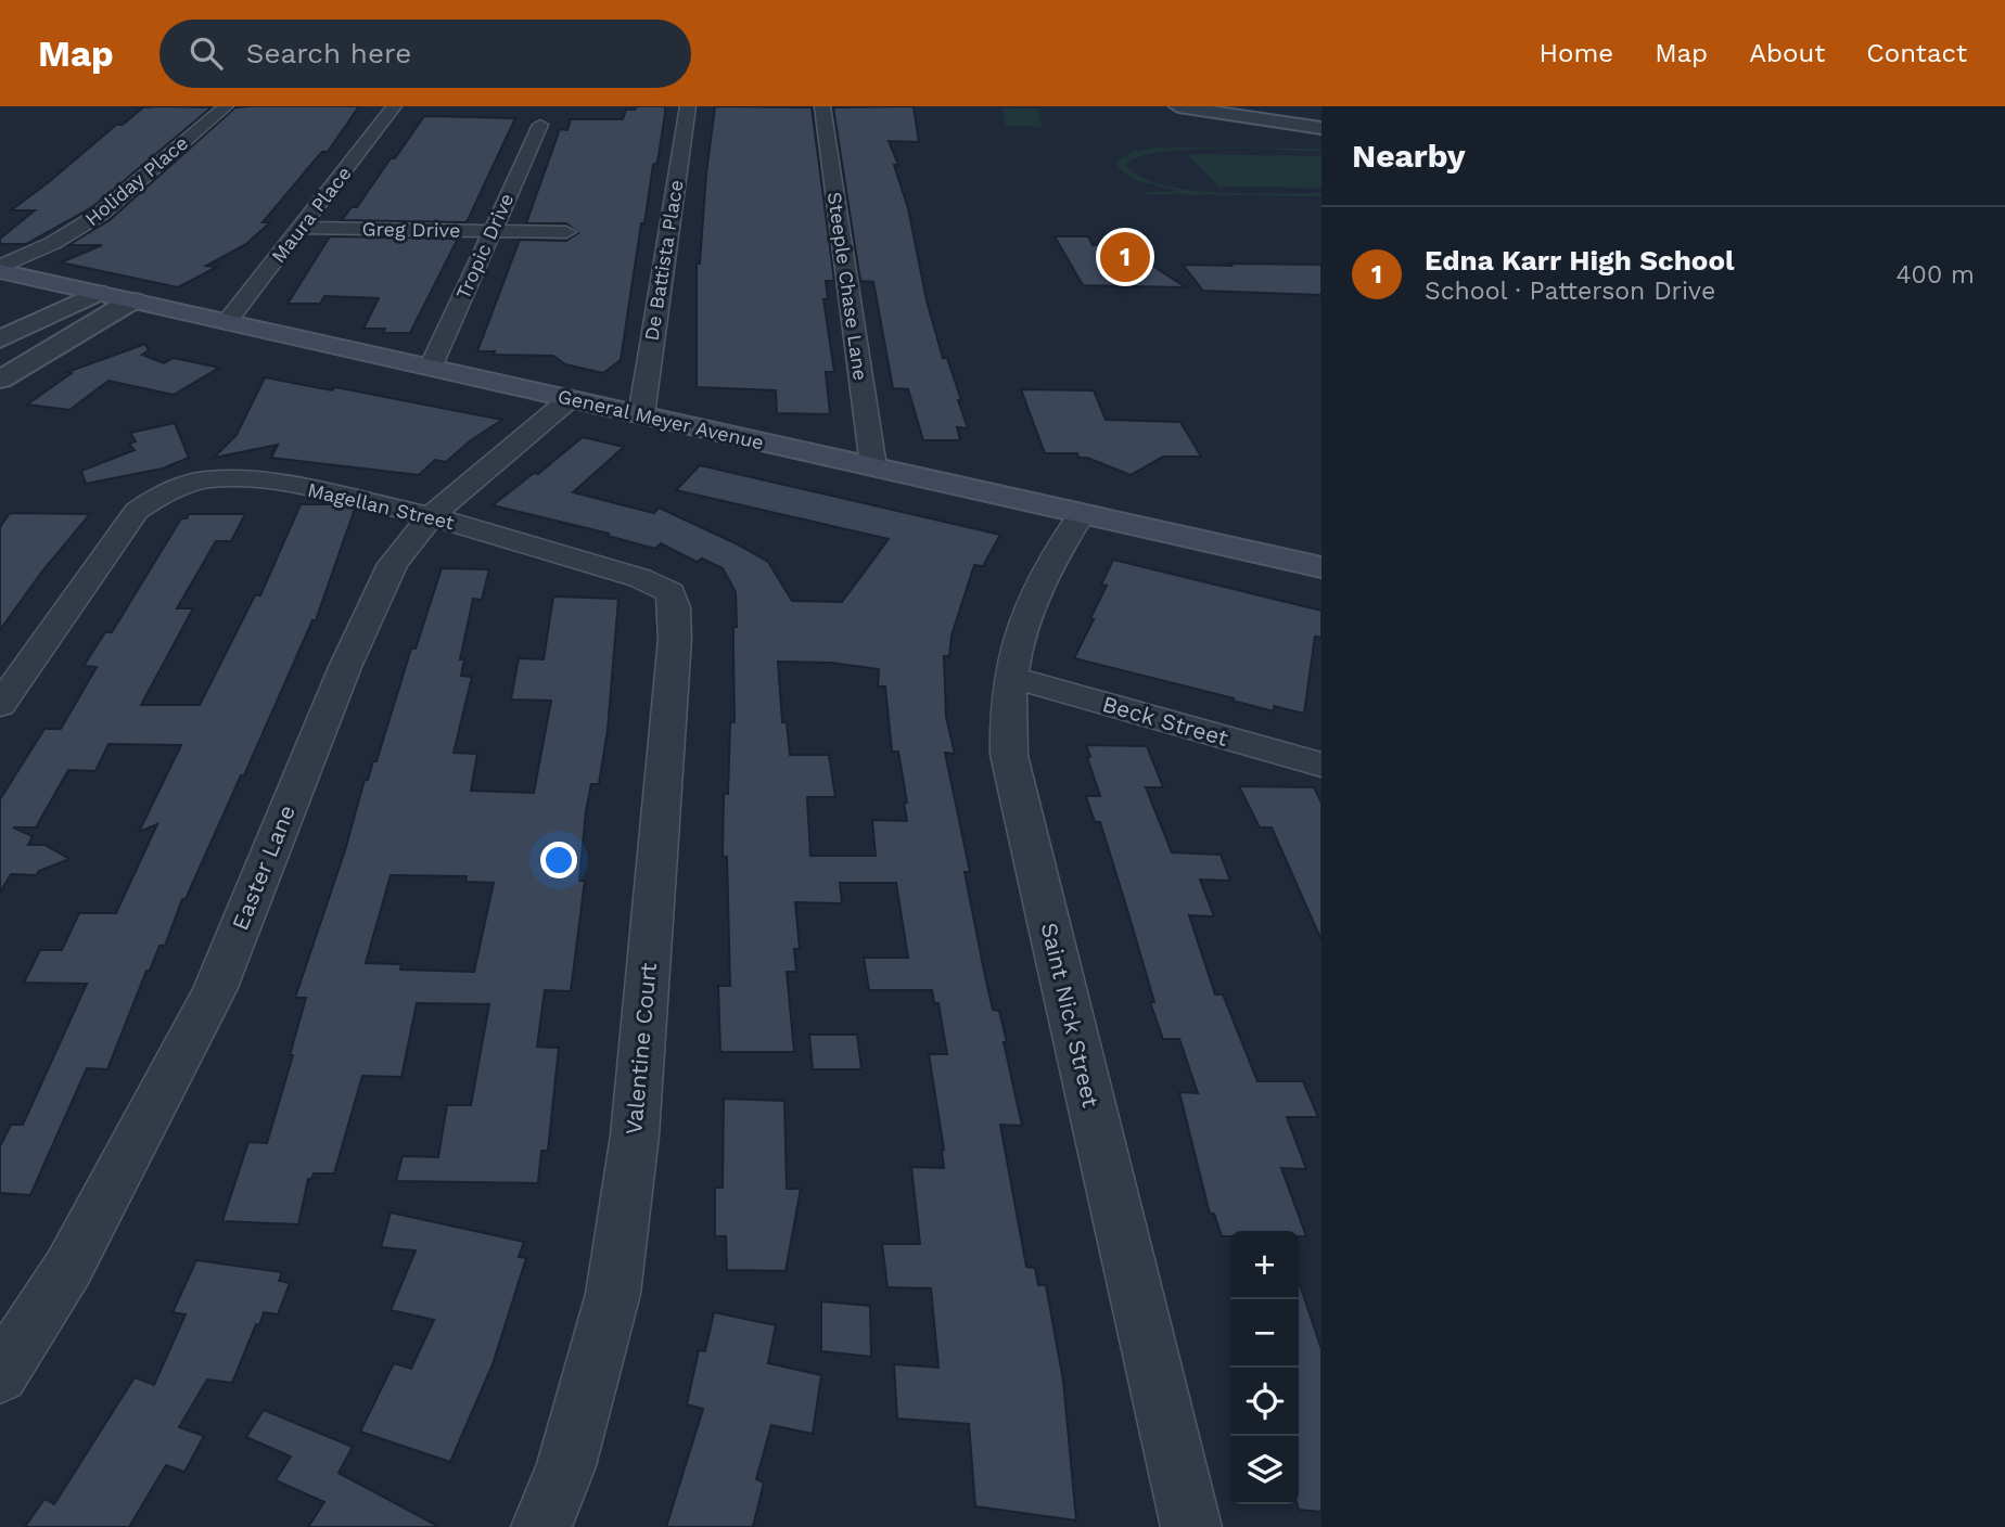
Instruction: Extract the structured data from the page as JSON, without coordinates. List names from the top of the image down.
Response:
{
  "streets": {
    "main road": ["General Meyer Avenue"],
    "street": [
      "Holiday Place",
      "Maura Place",
      "Greg Drive",
      "Tropic Drive",
      "De Battista Place",
      "Steeple Chase Lane",
      "Magellan Street",
      "Beck Street",
      "Easter Lane",
      "Saint Nick Street",
      "Valentine Court"
    ]
  },
  "crossings": [
    ["Holiday Place", "General Meyer Avenue"],
    ["Maura Place", "Greg Drive"],
    ["Maura Place", "General Meyer Avenue"],
    ["Greg Drive", "Tropic Drive"],
    ["Tropic Drive", "General Meyer Avenue"],
    ["De Battista Place", "General Meyer Avenue"],
    ["Steeple Chase Lane", "General Meyer Avenue"],
    ["General Meyer Avenue", "Easter Lane"],
    ["General Meyer Avenue", "Saint Nick Street"],
    ["Magellan Street", "Easter Lane"],
    ["Magellan Street", "Valentine Court"],
    ["Beck Street", "Saint Nick Street"]
  ],
  "page": {
    "header": "Map",
    "search": "Search here",
    "nav": [
      "Home",
      "Map",
      "About",
      "Contact"
    ],
    "heading": "Nearby",
    "list": [
      {
        "mark": "1",
        "name": "Edna Karr High School",
        "note": "School · Patterson Drive",
        "value": "400 m"
      }
    ],
    "pins": "1",
    "map_buttons": ["+", "−"]
  }
}
